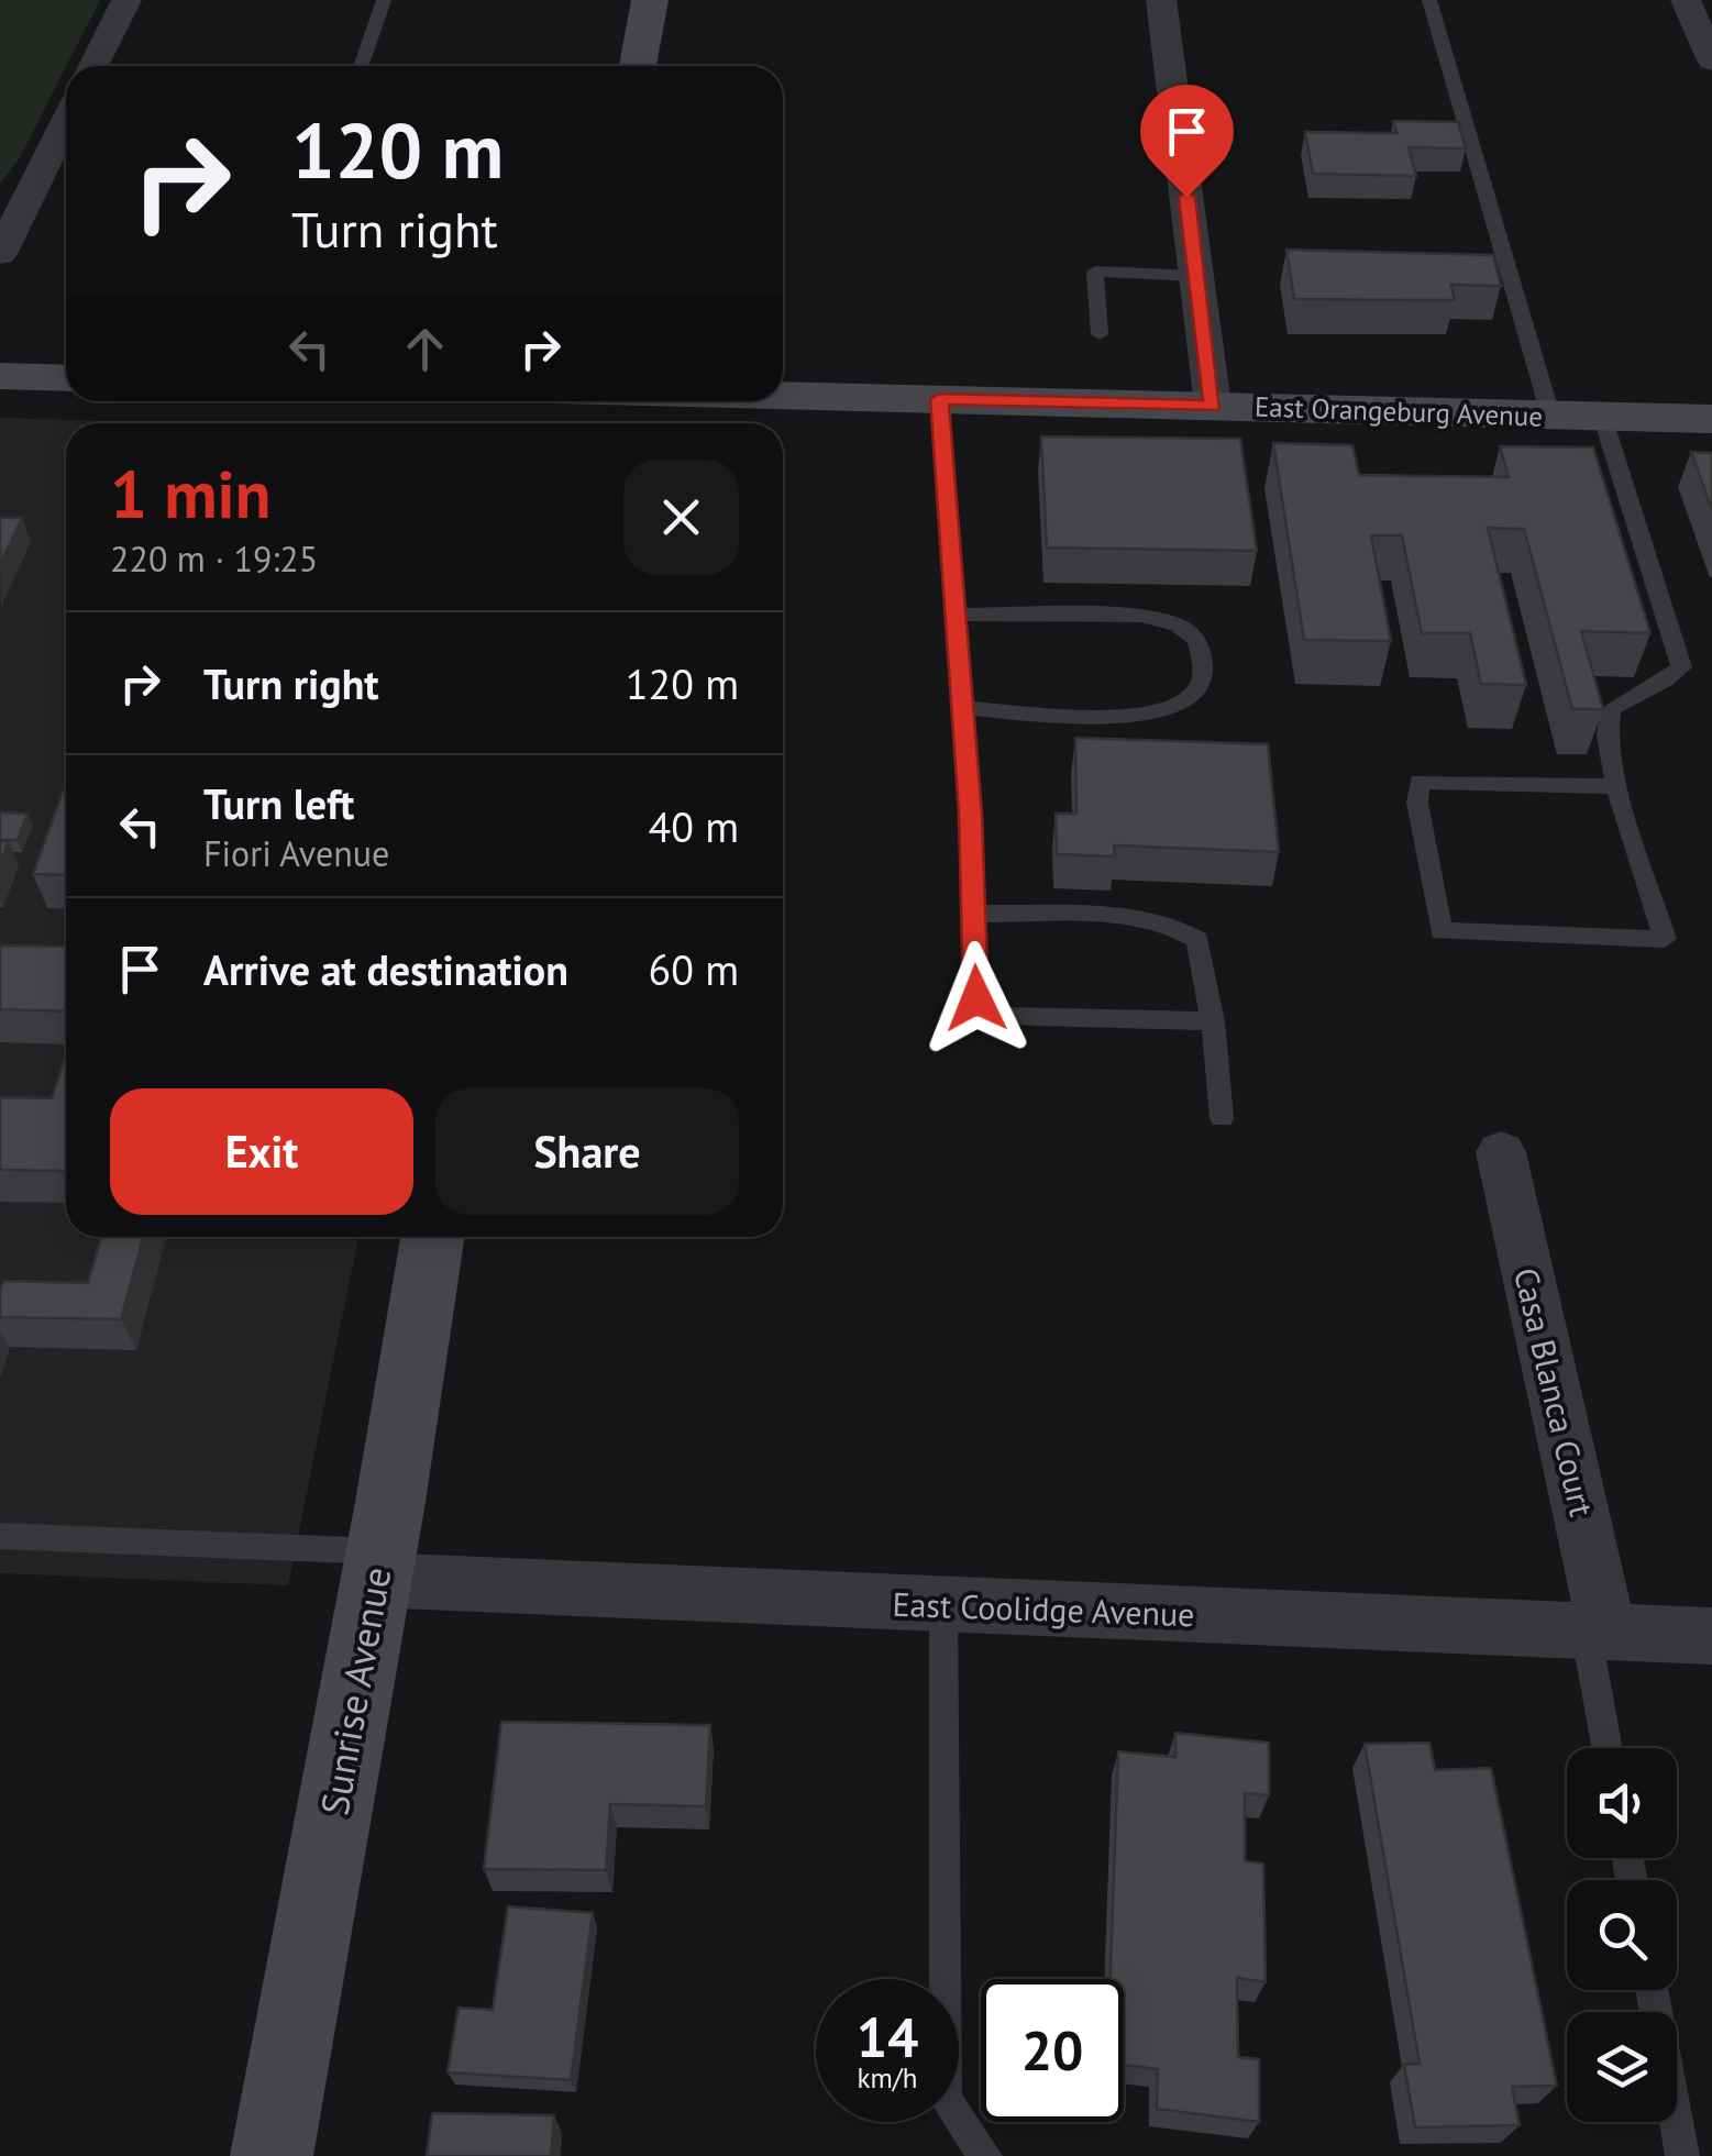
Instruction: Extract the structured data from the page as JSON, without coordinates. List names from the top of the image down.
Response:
{
  "streets": {
    "street": [
      "East Orangeburg Avenue",
      "Casa Blanca Court",
      "East Coolidge Avenue",
      "Sunrise Avenue"
    ]
  },
  "crossings": [
    ["Casa Blanca Court", "East Coolidge Avenue"],
    ["East Coolidge Avenue", "Sunrise Avenue"]
  ],
  "page": {
    "turn": ["120 m", "Turn right"],
    "heading": ["1 min", "220 m · 19:25"],
    "list": [
      {
        "name": "Turn right",
        "value": "120 m"
      },
      {
        "name": "Turn left",
        "note": "Fiori Avenue",
        "value": "40 m"
      },
      {
        "name": "Arrive at destination",
        "value": "60 m"
      }
    ],
    "buttons": ["Exit", "Share"],
    "speed": "14 km/h",
    "limit": "20"
  }
}
